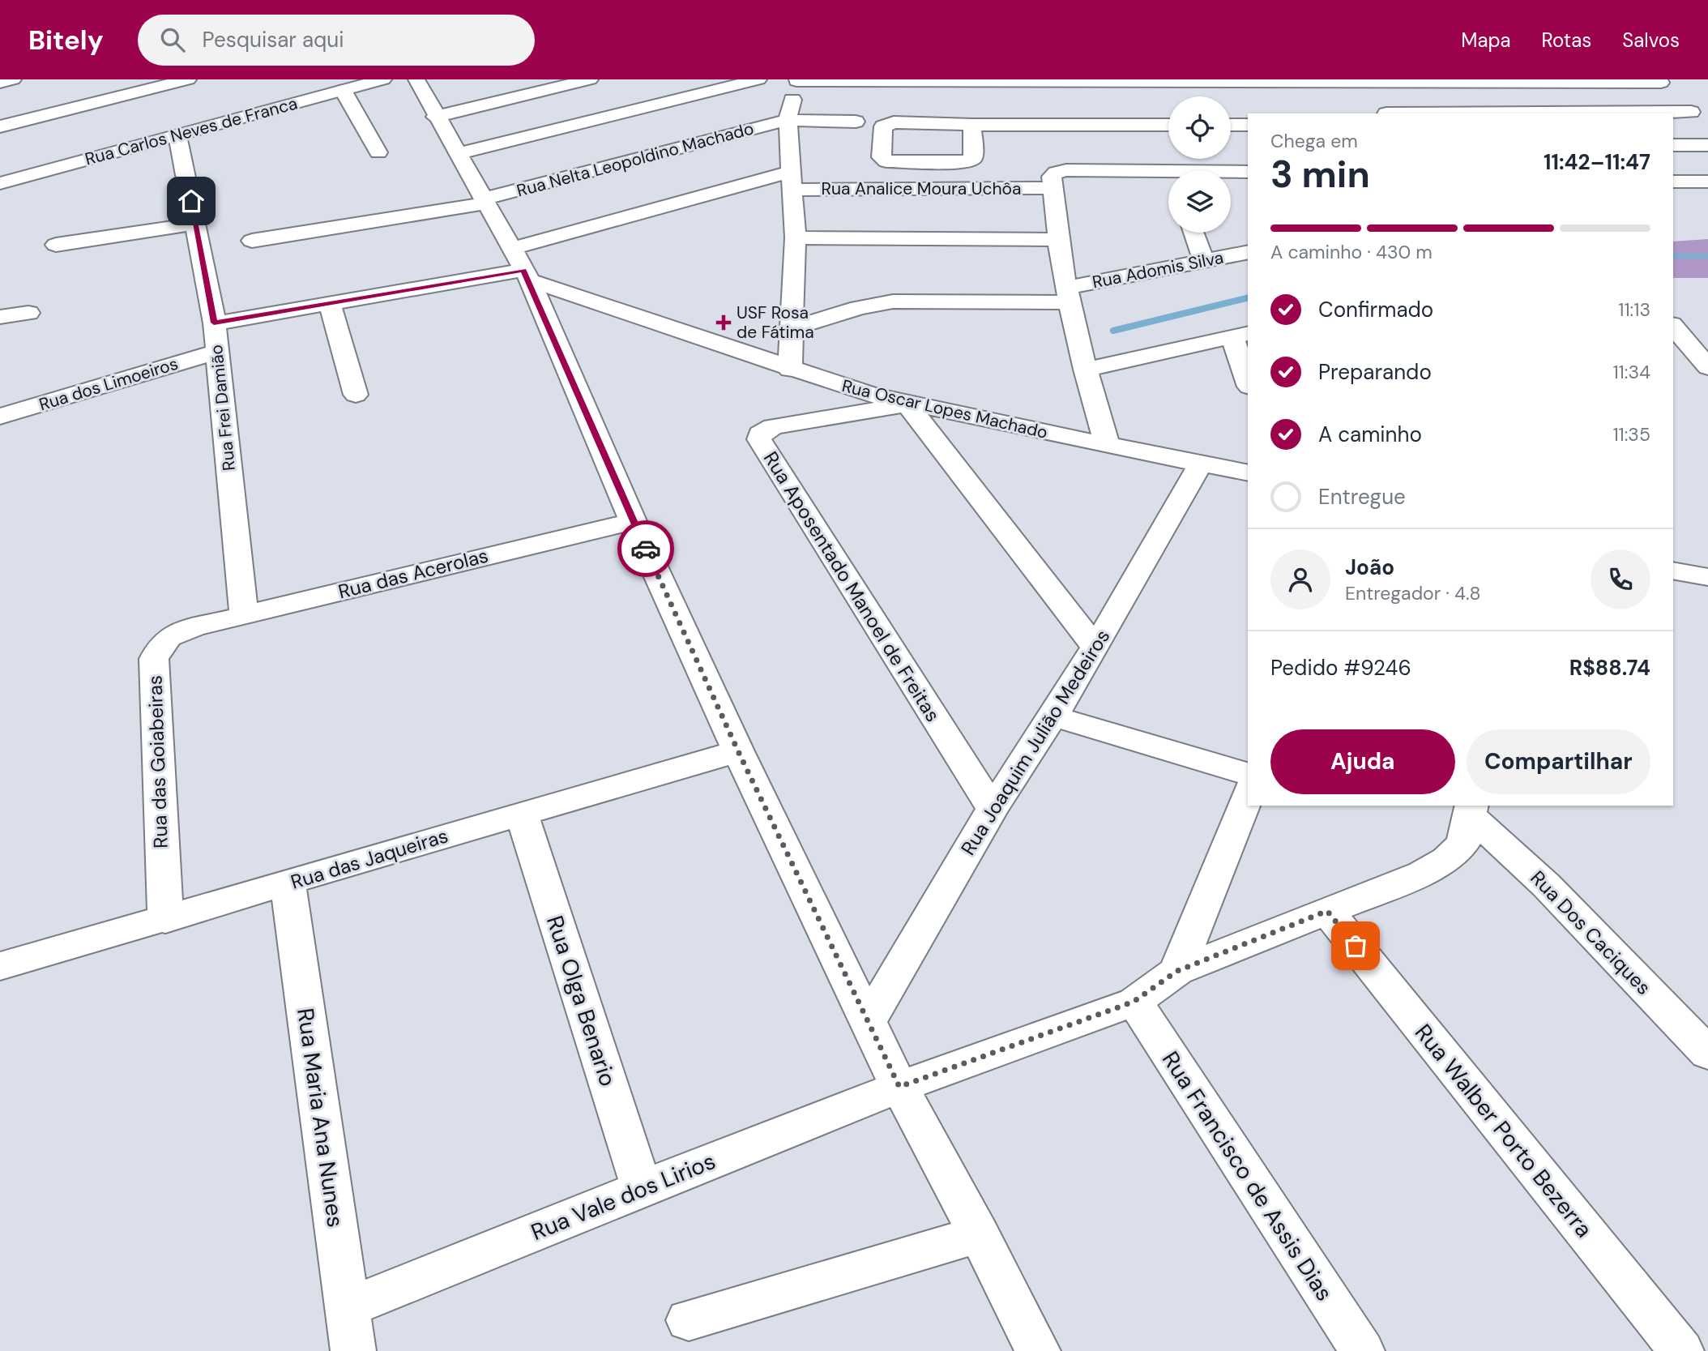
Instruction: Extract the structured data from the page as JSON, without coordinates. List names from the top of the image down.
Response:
{
  "streets": {
    "street": [
      "Rua Carlos Neves de Franca",
      "Rua Nelta Leopoldino Machado",
      "Rua Analice Moura Uchôa",
      "Rua Adomis Silva",
      "Rua dos Limoeiros",
      "Rua Frei Damião",
      "Rua Oscar Lopes Machado",
      "Rua das Acerolas",
      "Rua Aposentado Manoel de Freitas",
      "Rua Joaquim Julião Medeiros",
      "Rua das Goiabeiras",
      "Rua das Jaqueiras",
      "Rua Dos Caciques",
      "Rua Olga Benario",
      "Rua Maria Ana Nunes",
      "Rua Walber Porto Bezerra",
      "Rua Francisco de Assis Dias",
      "Rua Vale dos Lirios"
    ]
  },
  "crossings": [
    ["Rua Carlos Neves de Franca", "Rua Frei Damião"],
    ["Rua dos Limoeiros", "Rua Frei Damião"],
    ["Rua Frei Damião", "Rua das Acerolas"],
    ["Rua Oscar Lopes Machado", "Rua Aposentado Manoel de Freitas"],
    ["Rua Oscar Lopes Machado", "Rua Joaquim Julião Medeiros"],
    ["Rua das Acerolas", "Rua das Goiabeiras"],
    ["Rua Aposentado Manoel de Freitas", "Rua Joaquim Julião Medeiros"],
    ["Rua das Goiabeiras", "Rua das Jaqueiras"],
    ["Rua das Jaqueiras", "Rua Olga Benario"],
    ["Rua das Jaqueiras", "Rua Maria Ana Nunes"],
    ["Rua Dos Caciques", "Rua Vale dos Lirios"],
    ["Rua Olga Benario", "Rua Vale dos Lirios"],
    ["Rua Maria Ana Nunes", "Rua Vale dos Lirios"],
    ["Rua Walber Porto Bezerra", "Rua Vale dos Lirios"],
    ["Rua Francisco de Assis Dias", "Rua Vale dos Lirios"]
  ],
  "places": {
    "health": ["USF Rosa de Fátima"]
  },
  "page": {
    "header": "Bitely",
    "search": "Pesquisar aqui",
    "nav": ["Mapa", "Rotas", "Salvos"],
    "heading": ["3 min", "Chega em", "11:42–11:47"],
    "panel": [
      "João",
      "Entregador · 4.8",
      "Pedido #9246",
      "R$88.74"
    ],
    "bar": "A caminho · 430 m",
    "list": [
      ["Confirmado", "11:13"],
      ["Preparando", "11:34"],
      ["A caminho", "11:35"],
      "Entregue"
    ],
    "buttons": ["Ajuda", "Compartilhar"]
  }
}
